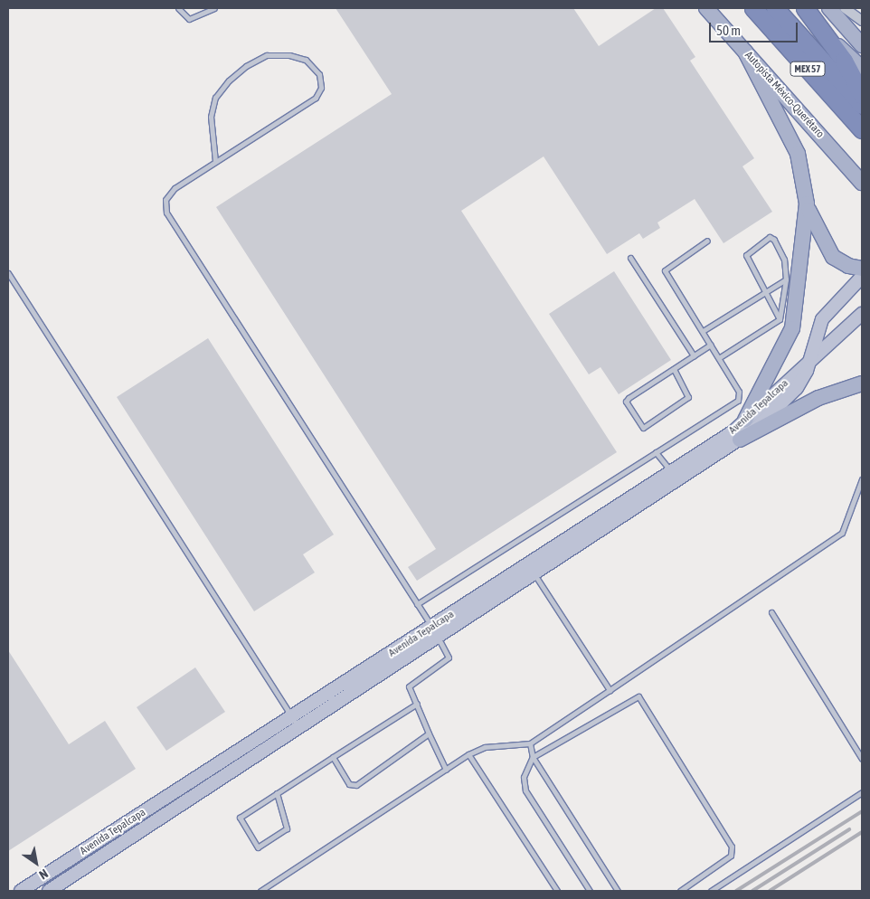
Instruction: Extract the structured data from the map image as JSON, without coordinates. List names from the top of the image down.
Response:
{
  "streets": {
    "highway": ["MEX 57"],
    "main road": ["Autopista México-Querétaro", "Avenida Tepalcapa"]
  },
  "scale_bar": "50 m",
  "north": "bottom right"
}
